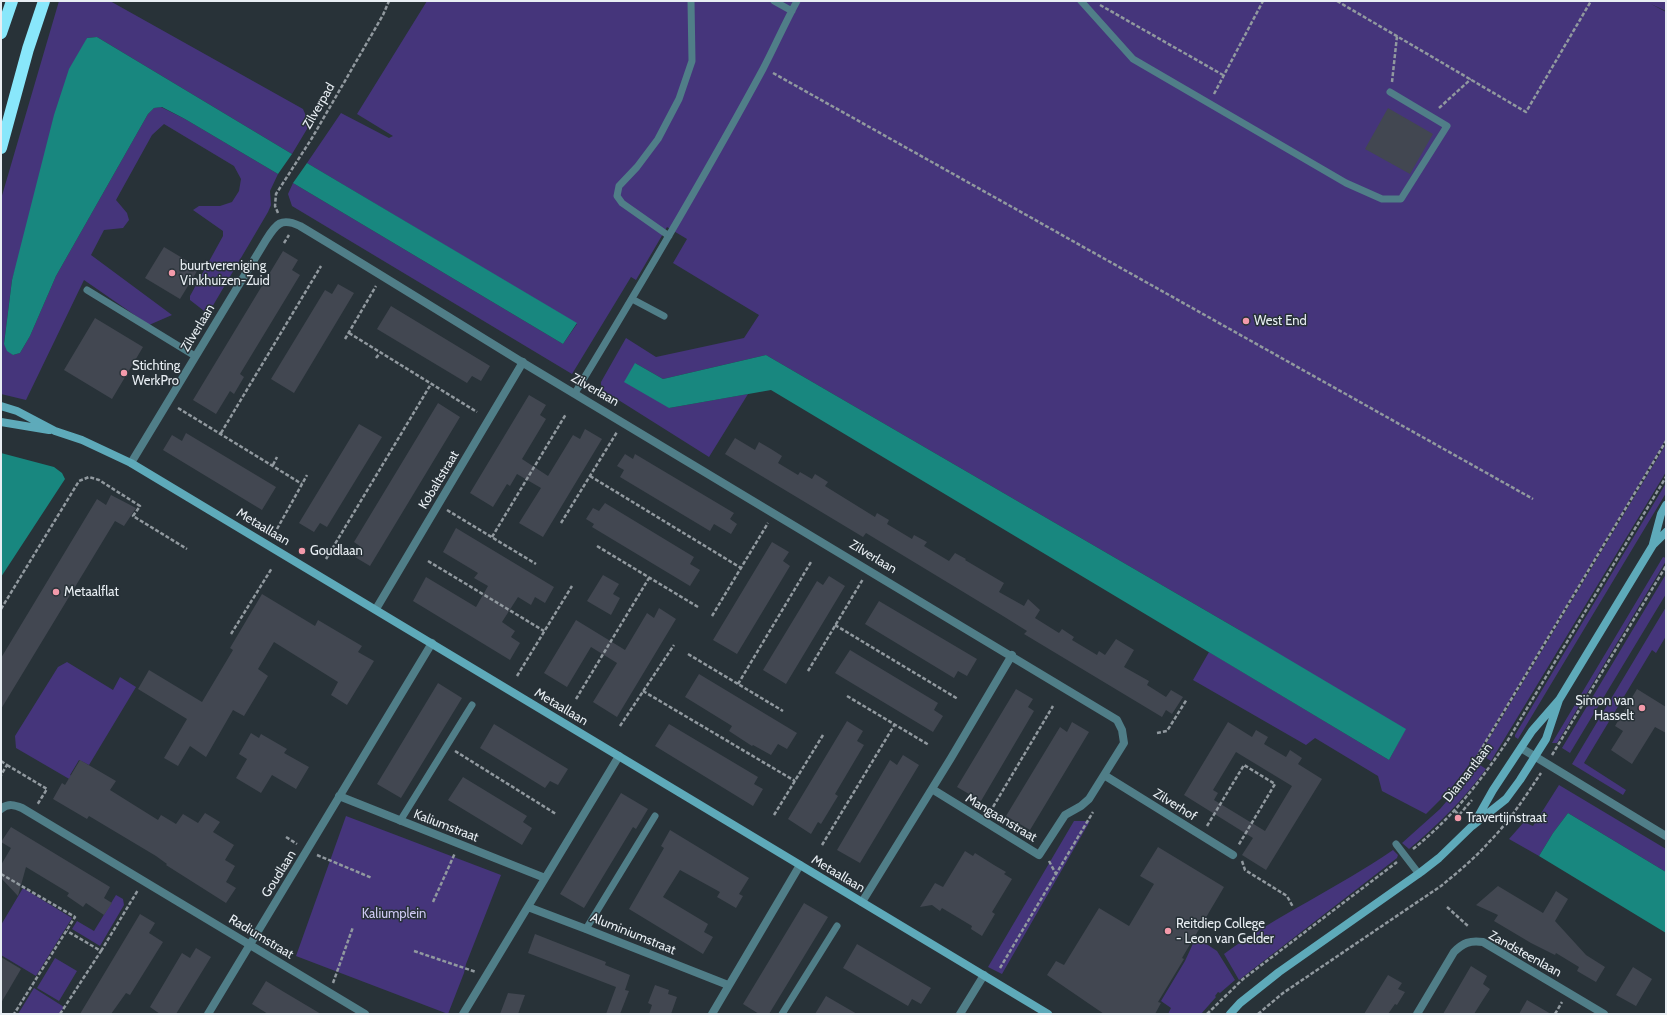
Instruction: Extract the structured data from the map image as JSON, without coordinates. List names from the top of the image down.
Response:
{
  "streets": {
    "street": [
      "Zilverlaan",
      "Kobaltstraat",
      "Metaallaan",
      "Zilverhof",
      "Mangaanstraat",
      "Kaliumstraat",
      "Goudlaan",
      "Aluminiumstraat",
      "Radiumstraat",
      "Zandsteenlaan"
    ],
    "path": ["Zilverpad", "Diamantlaan"]
  },
  "crossings": [
    ["Zilverpad", "Zilverlaan"],
    ["Zilverlaan", "Kobaltstraat"],
    ["Zilverlaan", "Metaallaan"],
    ["Zilverlaan", "Mangaanstraat"],
    ["Kobaltstraat", "Metaallaan"],
    ["Metaallaan", "Goudlaan"],
    ["Zilverhof", "Mangaanstraat"],
    ["Kaliumstraat", "Goudlaan"],
    ["Goudlaan", "Radiumstraat"]
  ],
  "parks": ["Kaliumplein"],
  "places": [
    "buurtvereniging Vinkhuizen-Zuid",
    "West End",
    "Stichting WerkPro",
    "Goudlaan",
    "Metaalflat",
    "Simon van Hasselt",
    "Travertijnstraat",
    "Reitdiep College - Leon van Gelder"
  ]
}
